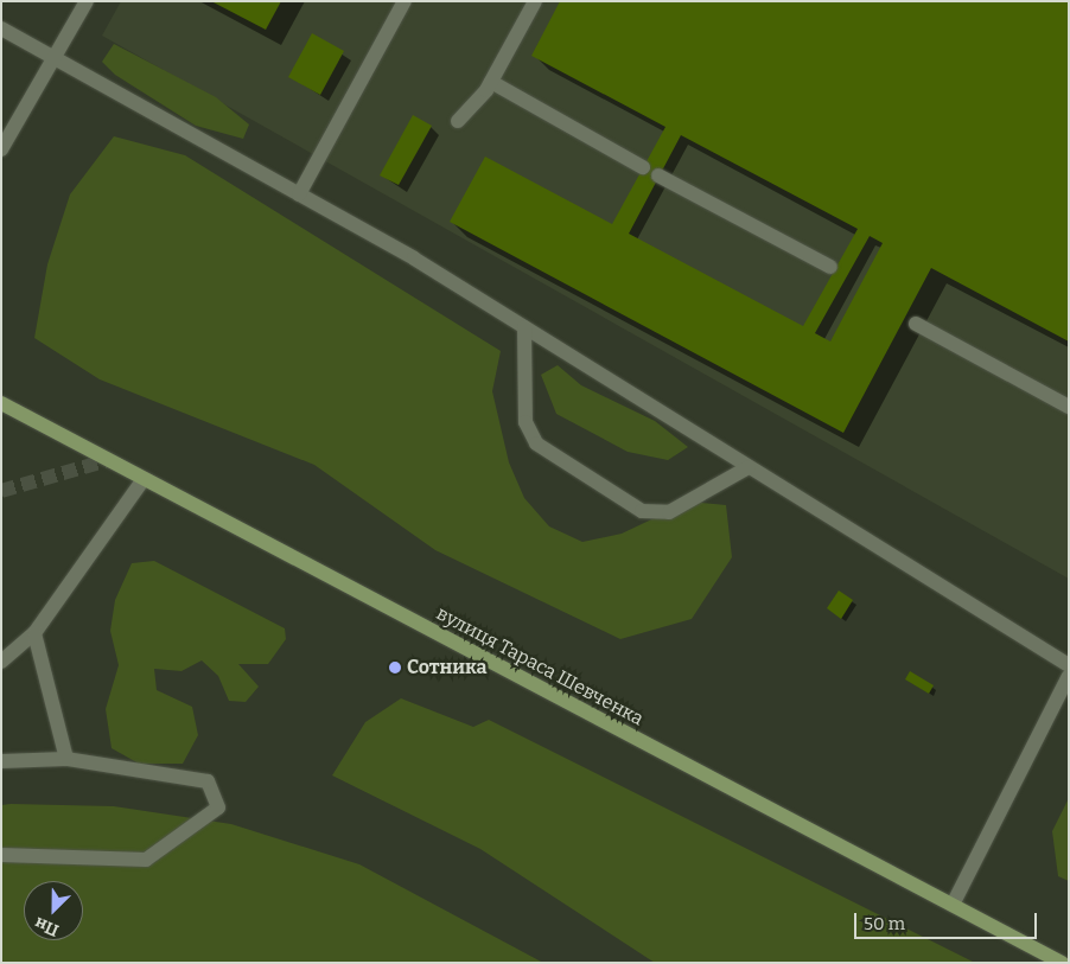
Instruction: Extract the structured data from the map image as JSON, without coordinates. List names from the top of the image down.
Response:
{
  "streets": {
    "main road": ["вулиця Тараса Шевченка"]
  },
  "places": ["Сотника"],
  "scale_bar": "50 m",
  "north": "bottom left"
}
